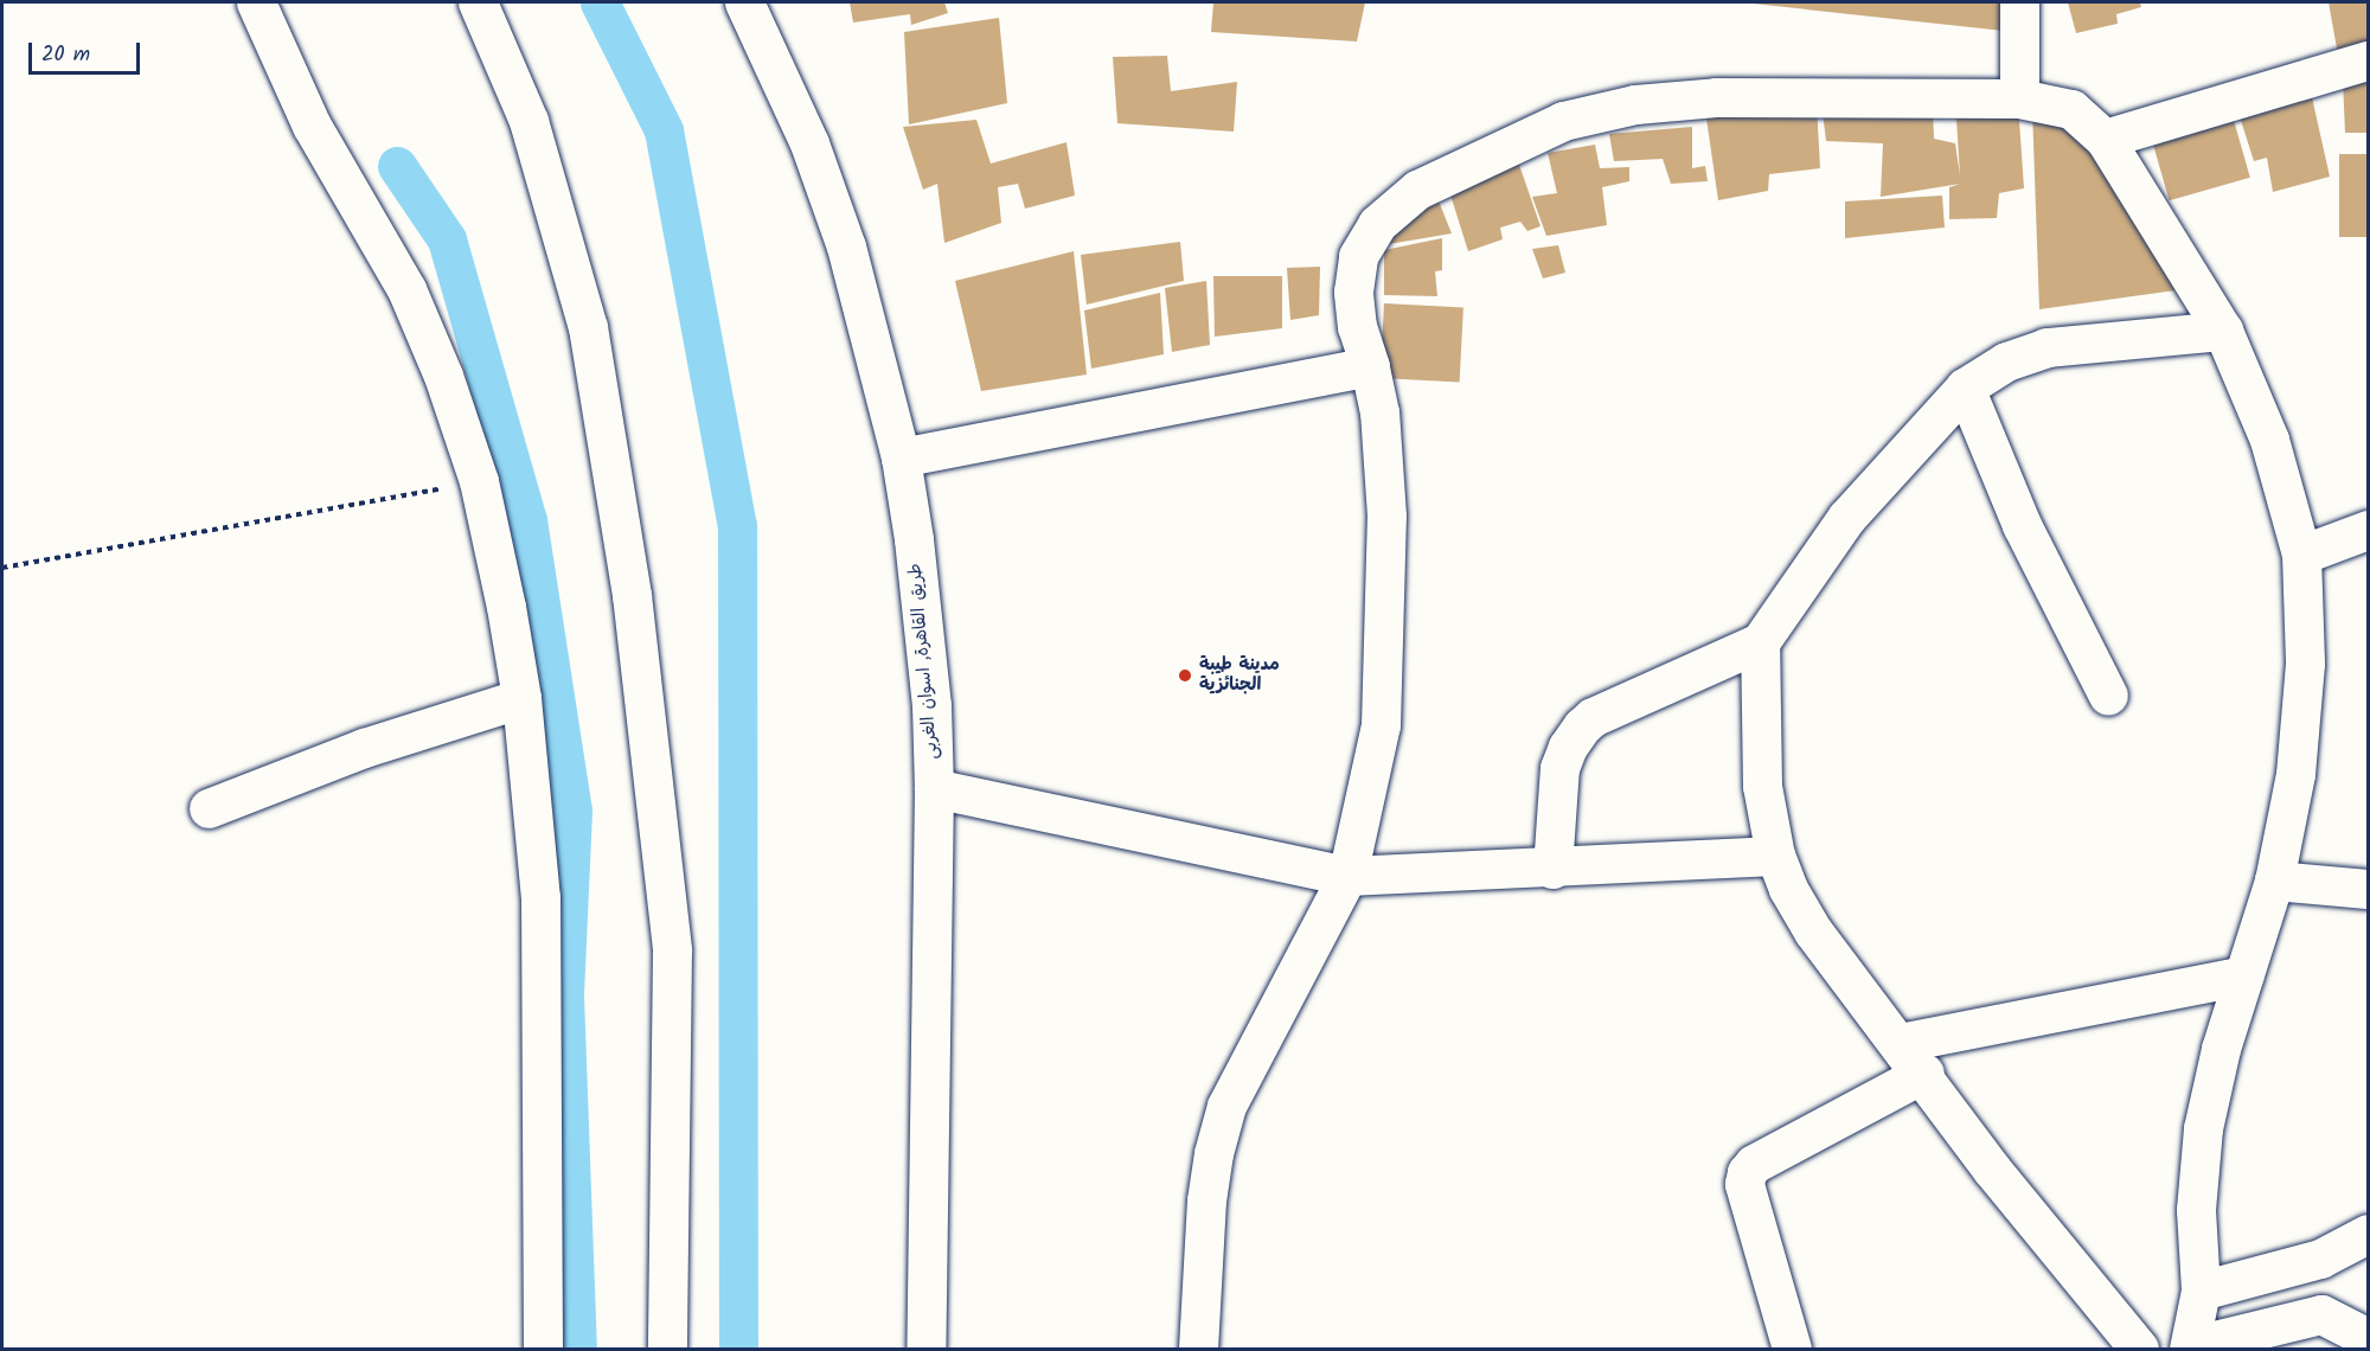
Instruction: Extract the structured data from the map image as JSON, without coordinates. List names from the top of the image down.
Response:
{
  "streets": {
    "street": ["طريق القاهرة, اسوان الغربى"]
  },
  "places": ["مدينة طيبة الجنائزية"],
  "scale_bar": "20 m"
}
